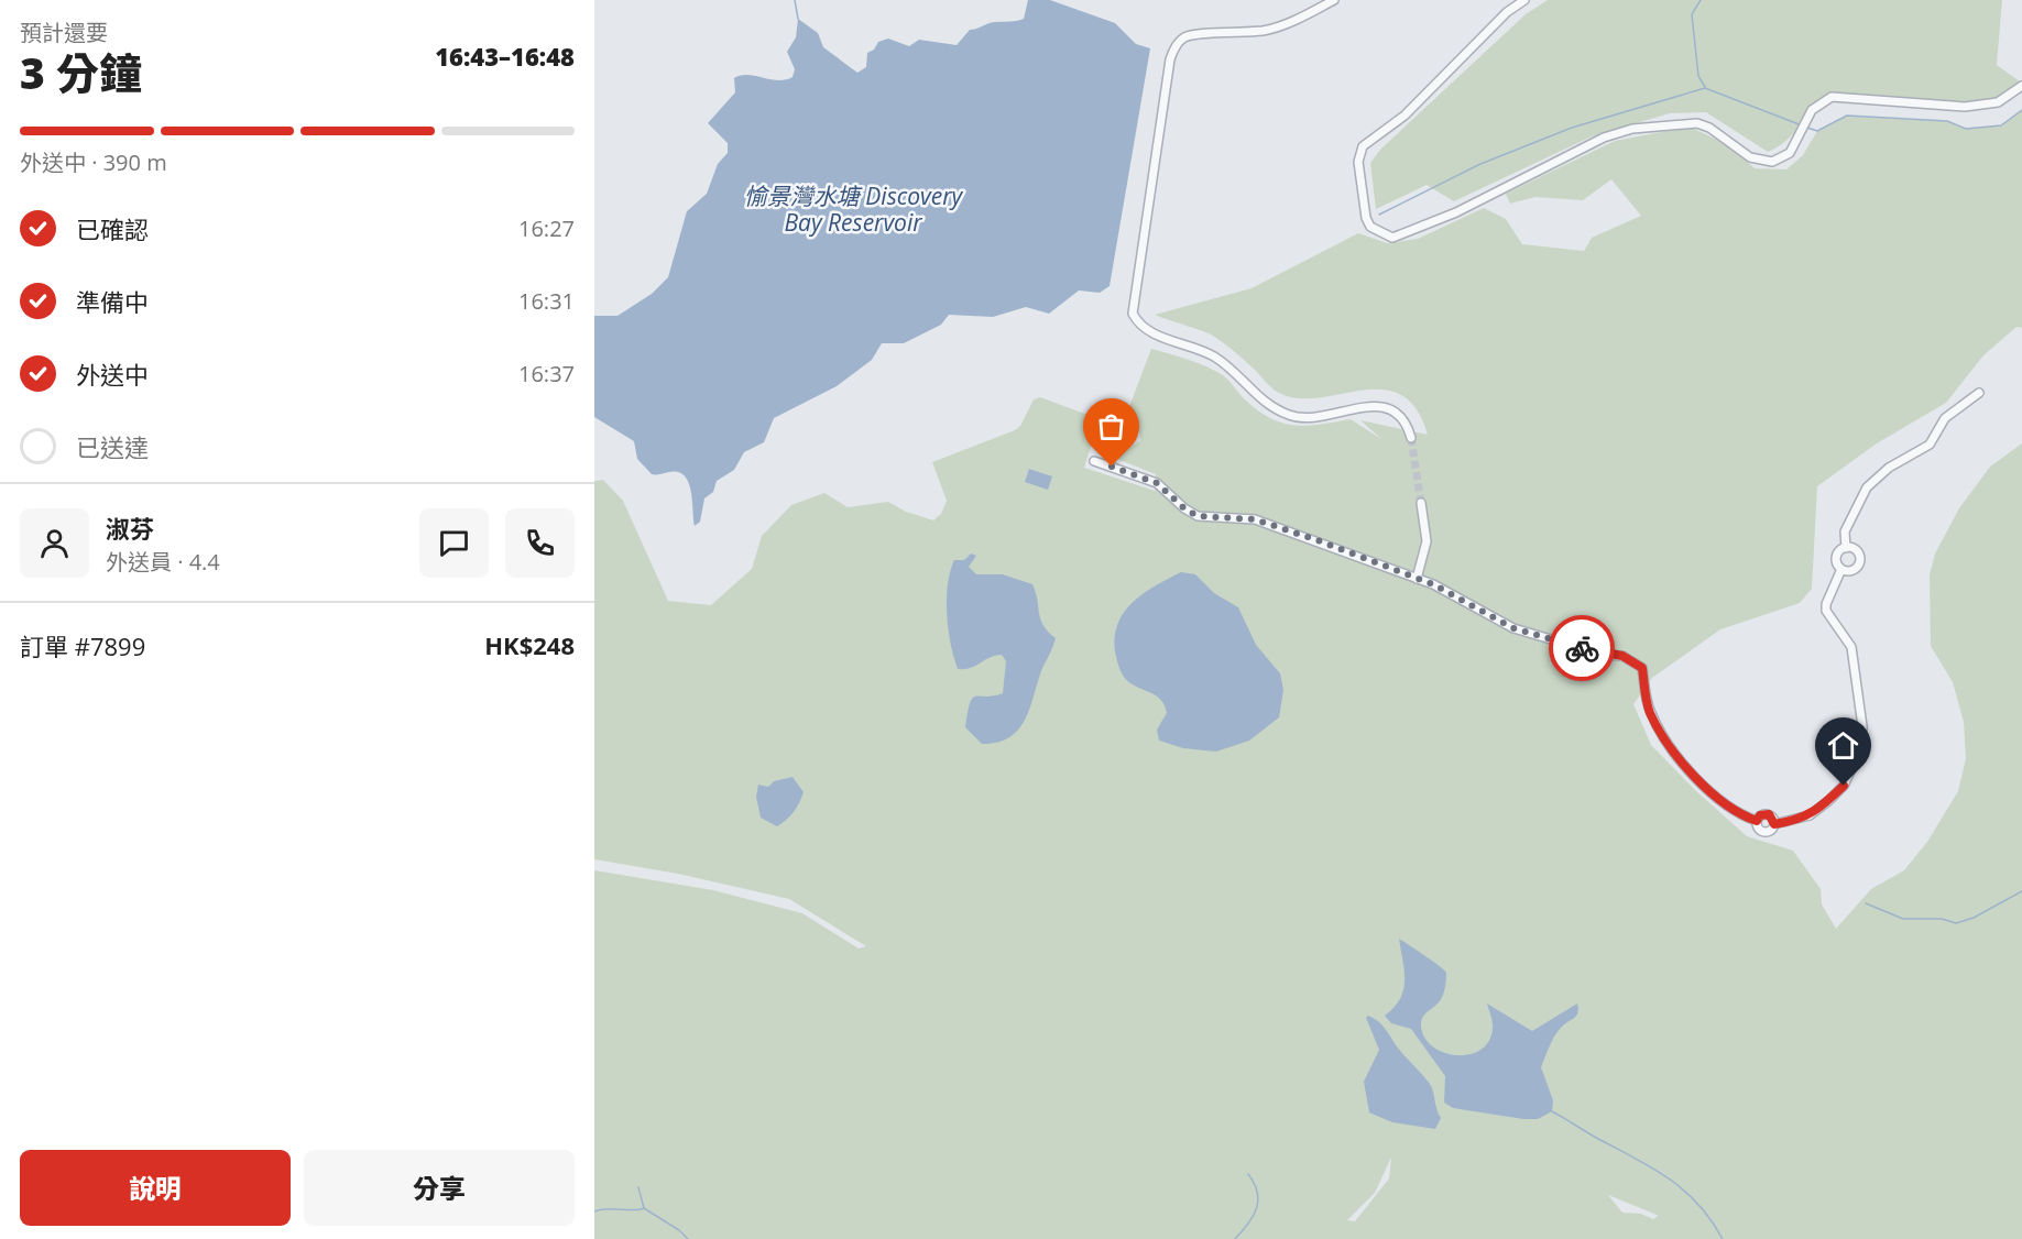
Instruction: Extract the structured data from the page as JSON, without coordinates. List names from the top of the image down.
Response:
{
  "water": ["愉景灣水塘 Discovery Bay Reservoir"],
  "page": {
    "heading": ["3 分鐘", "預計還要", "16:43–16:48"],
    "panel": [
      "淑芬",
      "外送員 · 4.4",
      "訂單 #7899",
      "HK$248"
    ],
    "bar": "外送中 · 390 m",
    "list": [
      ["已確認", "16:27"],
      ["準備中", "16:31"],
      ["外送中", "16:37"],
      "已送達"
    ],
    "buttons": ["說明", "分享"]
  }
}
